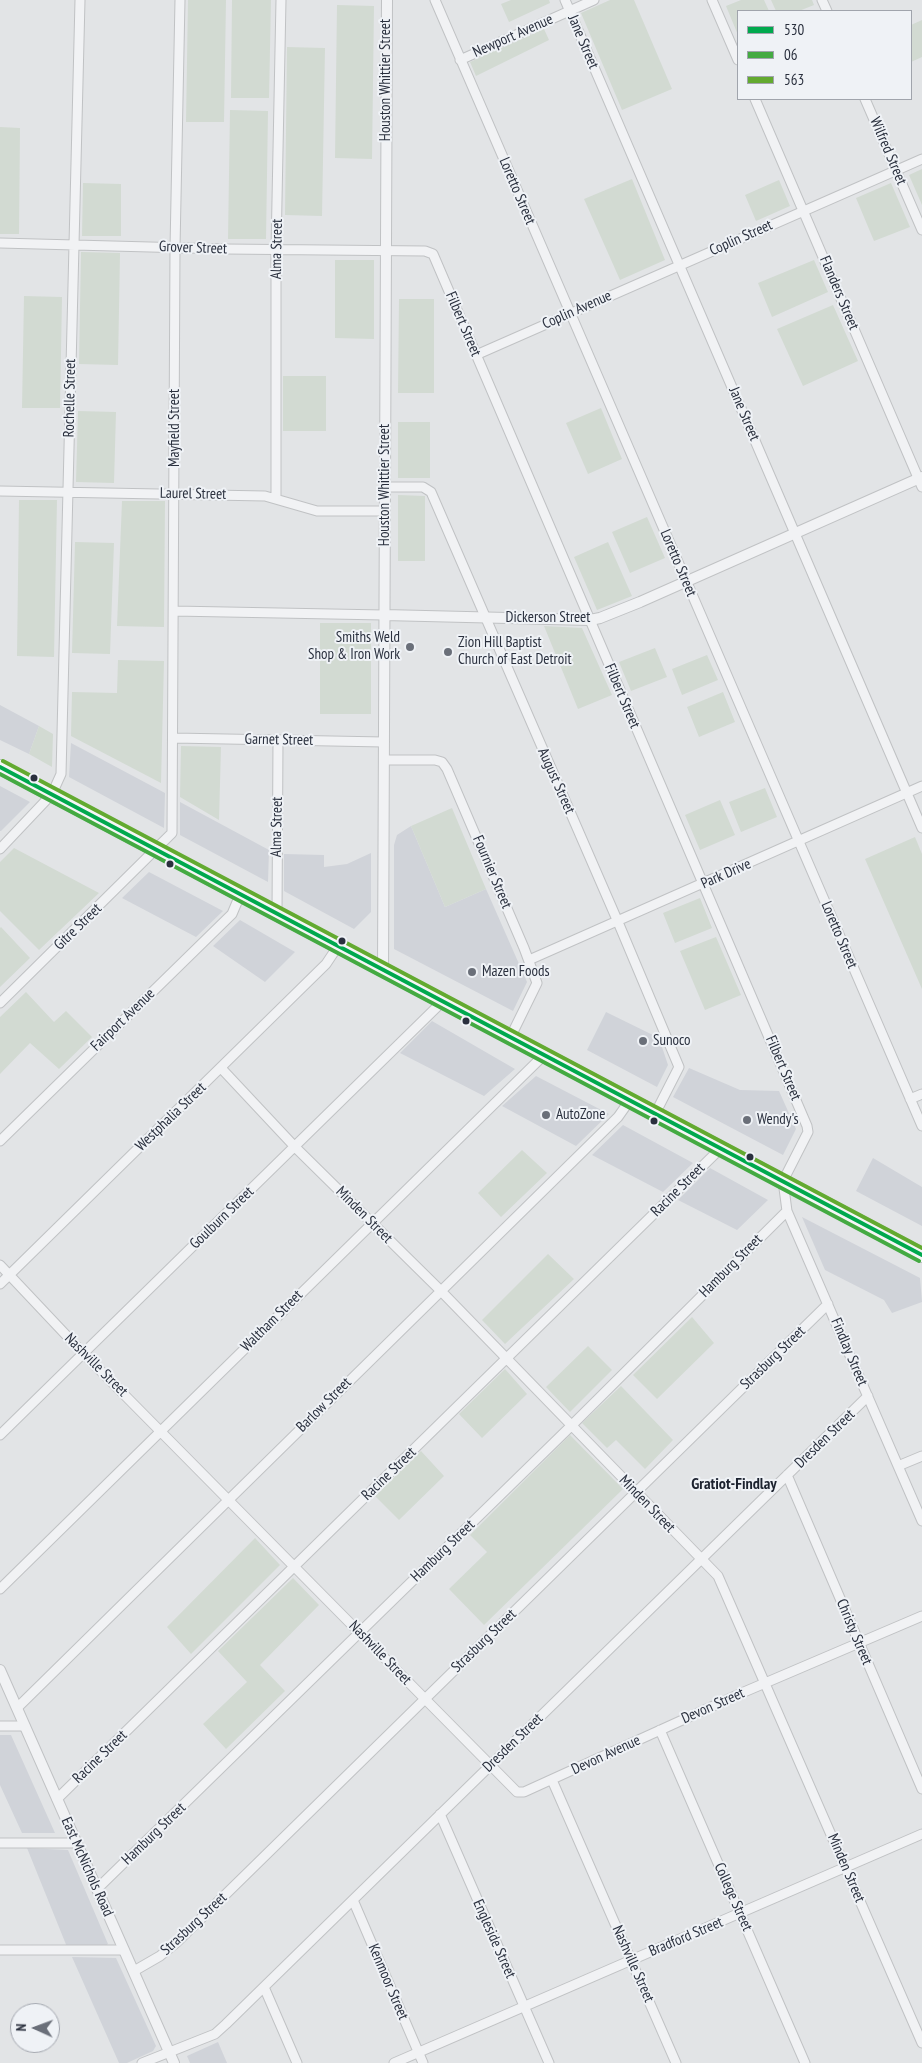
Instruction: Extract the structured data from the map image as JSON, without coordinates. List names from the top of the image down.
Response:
{
  "streets": {
    "street": [
      "Newport Avenue",
      "Jane Street",
      "Houston Whittier Street",
      "Wilfred Street",
      "Loretto Street",
      "Coplin Street",
      "Grover Street",
      "Alma Street",
      "Flanders Street",
      "Coplin Avenue",
      "Filbert Street",
      "Rochelle Street",
      "Mayfield Street",
      "Laurel Street",
      "Dickerson Street",
      "Garnet Street",
      "August Street",
      "Fournier Street",
      "Park Drive",
      "Gitre Street",
      "Fairport Avenue",
      "Westphalia Street",
      "Racine Street",
      "Minden Street",
      "Goulburn Street",
      "Hamburg Street",
      "Waltham Street",
      "Findlay Street",
      "Strasburg Street",
      "Nashville Street",
      "Barlow Street",
      "Dresden Street",
      "Christy Street",
      "Devon Street",
      "Devon Avenue",
      "East McNichols Road",
      "College Street",
      "Bradford Street",
      "Engleside Street",
      "Kenmoor Street"
    ]
  },
  "crossings": [
    ["Newport Avenue", "Jane Street"],
    ["Newport Avenue", "Loretto Street"],
    ["Jane Street", "Coplin Street"],
    ["Jane Street", "Coplin Avenue"],
    ["Jane Street", "Dickerson Street"],
    ["Jane Street", "Park Drive"],
    ["Houston Whittier Street", "Grover Street"],
    ["Houston Whittier Street", "Filbert Street"],
    ["Houston Whittier Street", "Laurel Street"],
    ["Houston Whittier Street", "Dickerson Street"],
    ["Houston Whittier Street", "Garnet Street"],
    ["Houston Whittier Street", "August Street"],
    ["Houston Whittier Street", "Fournier Street"],
    ["Loretto Street", "Coplin Avenue"],
    ["Loretto Street", "Dickerson Street"],
    ["Loretto Street", "Park Drive"],
    ["Coplin Street", "Flanders Street"],
    ["Coplin Street", "Coplin Avenue"],
    ["Grover Street", "Alma Street"],
    ["Grover Street", "Filbert Street"],
    ["Grover Street", "Rochelle Street"],
    ["Grover Street", "Mayfield Street"],
    ["Alma Street", "Laurel Street"],
    ["Alma Street", "Garnet Street"],
    ["Flanders Street", "Dickerson Street"],
    ["Coplin Avenue", "Filbert Street"],
    ["Filbert Street", "Dickerson Street"],
    ["Filbert Street", "Park Drive"],
    ["Filbert Street", "Findlay Street"],
    ["Rochelle Street", "Laurel Street"],
    ["Mayfield Street", "Laurel Street"],
    ["Mayfield Street", "Dickerson Street"],
    ["Mayfield Street", "Garnet Street"],
    ["Mayfield Street", "Gitre Street"],
    ["Dickerson Street", "August Street"],
    ["August Street", "Park Drive"],
    ["Fournier Street", "Park Drive"],
    ["Westphalia Street", "Minden Street"],
    ["Westphalia Street", "Nashville Street"],
    ["Racine Street", "Minden Street"],
    ["Racine Street", "Nashville Street"],
    ["Racine Street", "East McNichols Road"],
    ["Minden Street", "Goulburn Street"],
    ["Minden Street", "Hamburg Street"],
    ["Minden Street", "Waltham Street"],
    ["Minden Street", "Strasburg Street"],
    ["Minden Street", "Barlow Street"],
    ["Minden Street", "Dresden Street"],
    ["Minden Street", "Devon Street"],
    ["Minden Street", "Bradford Street"],
    ["Goulburn Street", "Nashville Street"],
    ["Hamburg Street", "Findlay Street"],
    ["Hamburg Street", "Nashville Street"],
    ["Hamburg Street", "East McNichols Road"],
    ["Waltham Street", "Nashville Street"],
    ["Findlay Street", "Strasburg Street"],
    ["Findlay Street", "Dresden Street"],
    ["Strasburg Street", "Nashville Street"],
    ["Strasburg Street", "East McNichols Road"],
    ["Nashville Street", "Barlow Street"],
    ["Nashville Street", "Dresden Street"],
    ["Nashville Street", "Devon Avenue"],
    ["Nashville Street", "Bradford Street"],
    ["Barlow Street", "East McNichols Road"],
    ["Dresden Street", "Christy Street"],
    ["Dresden Street", "East McNichols Road"],
    ["Dresden Street", "Engleside Street"],
    ["Dresden Street", "Kenmoor Street"],
    ["Devon Street", "Devon Avenue"],
    ["Devon Street", "College Street"],
    ["Devon Avenue", "College Street"],
    ["College Street", "Bradford Street"],
    ["Bradford Street", "Engleside Street"],
    ["Bradford Street", "Kenmoor Street"]
  ],
  "districts": ["Gratiot-Findlay"],
  "places": [
    "Smiths Weld Shop & Iron Work",
    "Zion Hill Baptist Church of East Detroit",
    "Mazen Foods",
    "Sunoco",
    "AutoZone",
    "Wendy's"
  ],
  "lines": ["transit line 563", "transit line 530", "transit line 06"],
  "legend": ["530", "06", "563"],
  "north": "left"
}
